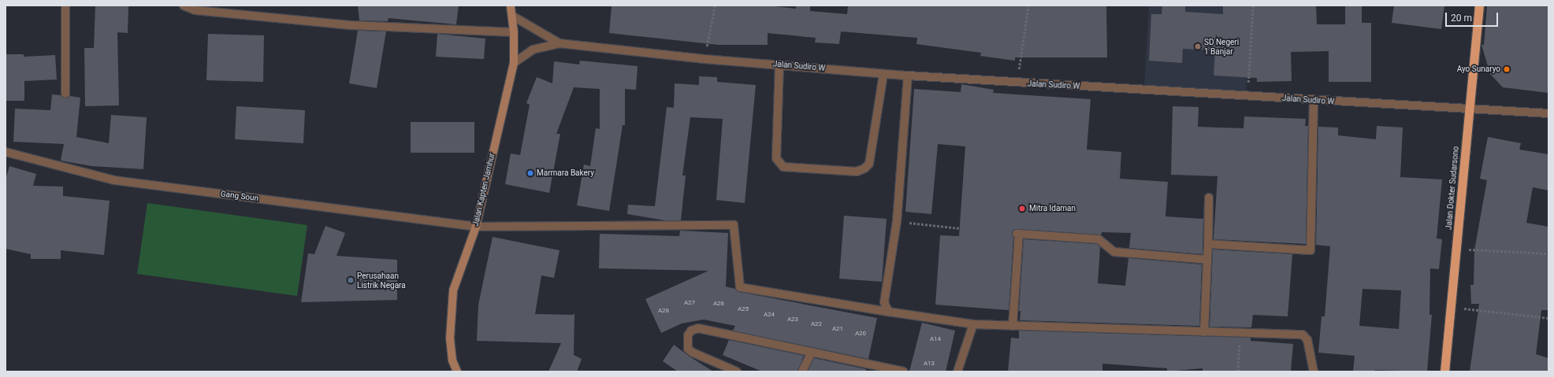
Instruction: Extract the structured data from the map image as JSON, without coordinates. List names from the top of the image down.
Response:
{
  "streets": {
    "highway": ["Jalan Dokter Sudarsono"],
    "main road": ["Jalan Kapten Jamhur"],
    "street": ["Jalan Sudiro W", "Gang Soun"]
  },
  "crossings": [
    ["Jalan Sudiro W", "Jalan Dokter Sudarsono"],
    ["Jalan Kapten Jamhur", "Gang Soun"]
  ],
  "places": [
    "SD Negeri 1 Banjar",
    "Ayo Sunaryo",
    "Marmara Bakery",
    "Mitra Idaman",
    "Perusahaan Listrik Negara"
  ],
  "house_numbers": [
    "A27",
    "A26",
    "A25",
    "A28",
    "A24",
    "A23",
    "A22",
    "A21",
    "A20",
    "A14",
    "A13"
  ],
  "scale_bar": "20 m"
}
